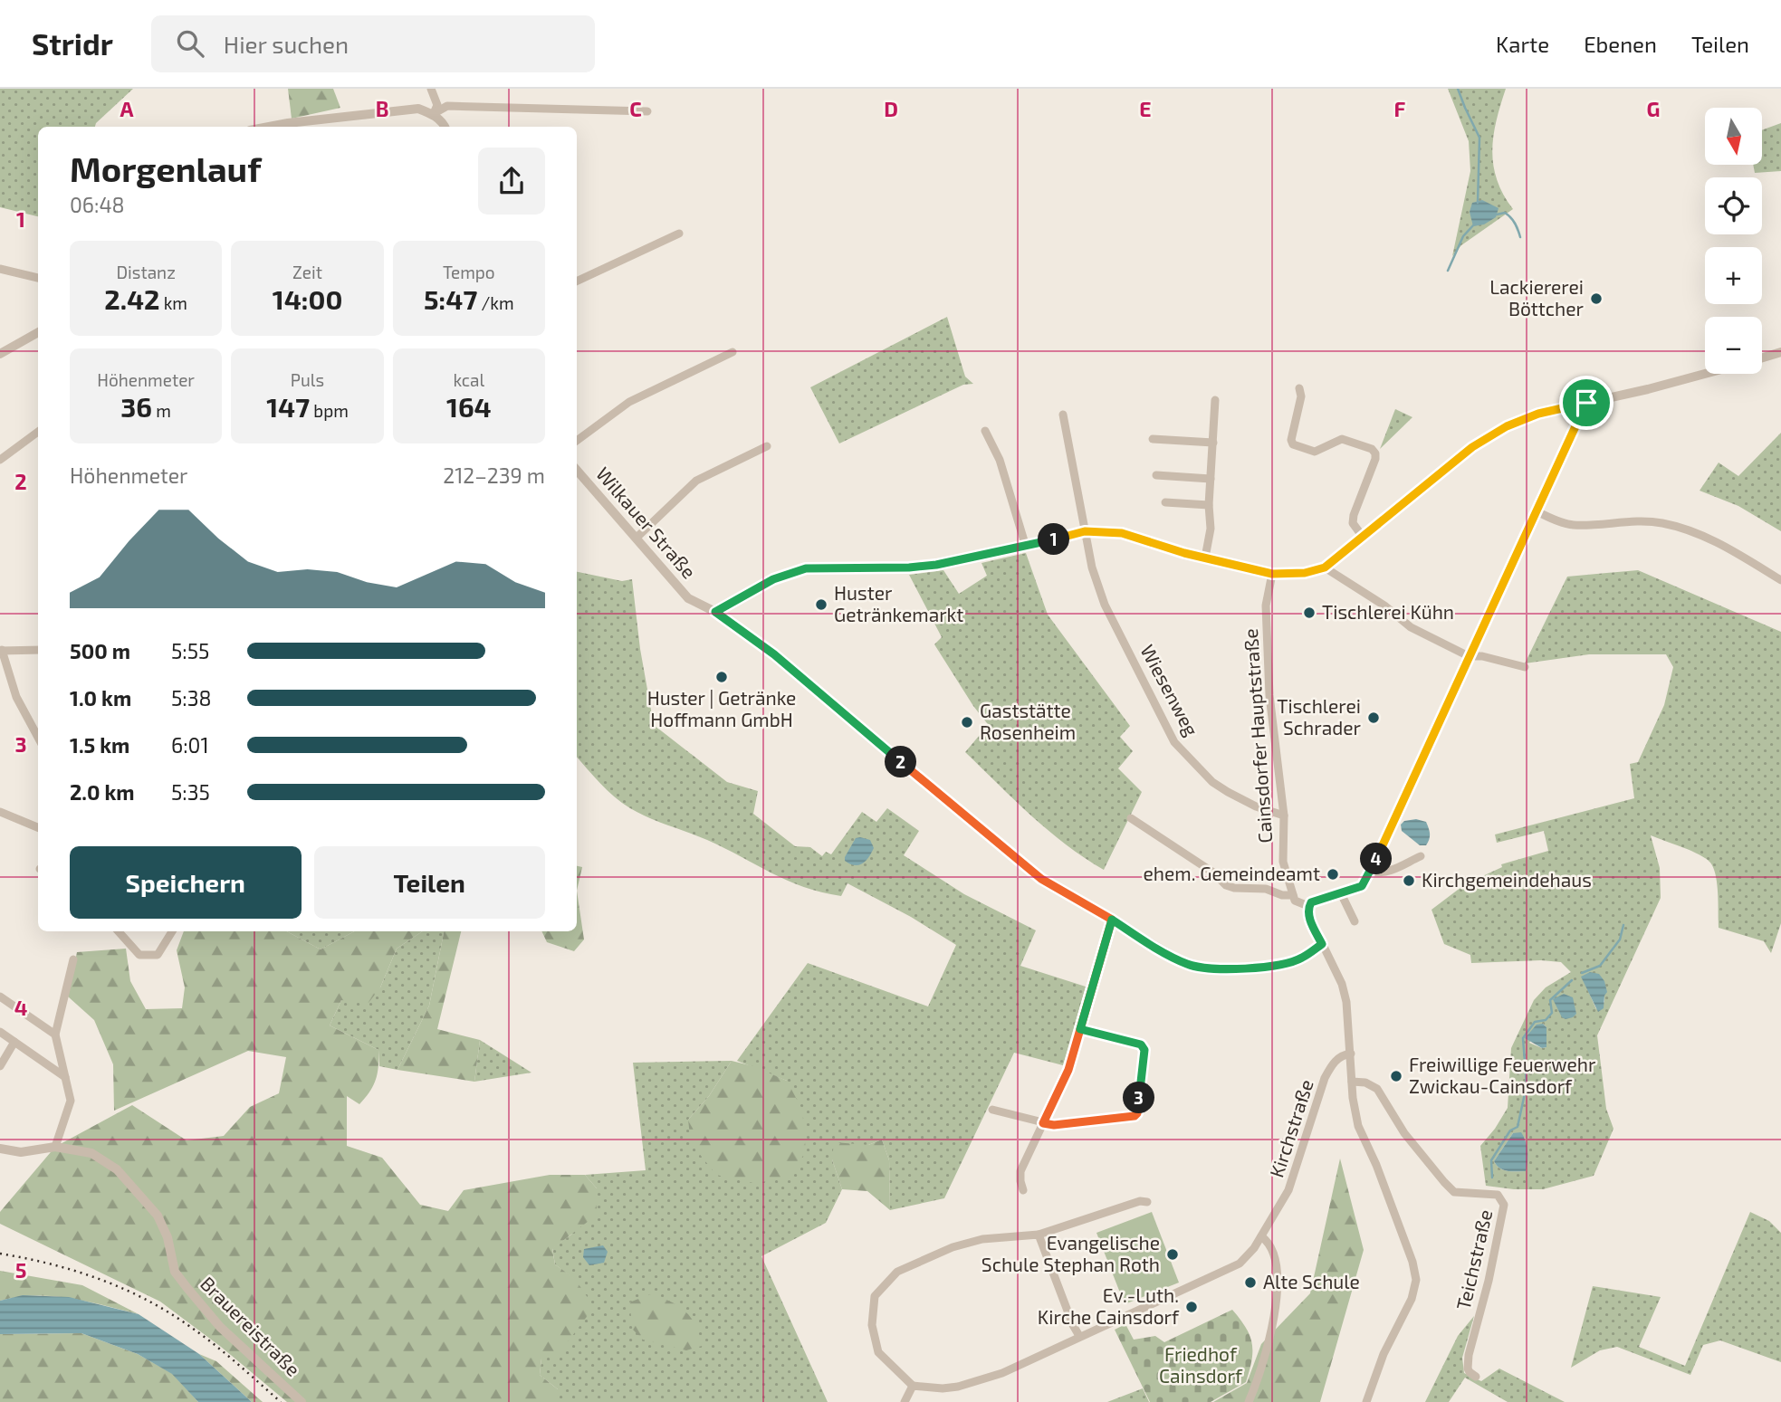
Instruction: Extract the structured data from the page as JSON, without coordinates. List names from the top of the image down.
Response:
{
  "streets": {
    "street": [
      "Wilkauer Straße",
      "Wiesenweg",
      "Cainsdorfer Hauptstraße",
      "Kirchstraße",
      "Teichstraße",
      "Brauereistraße"
    ]
  },
  "crossings": [
    ["Wiesenweg", "Cainsdorfer Hauptstraße"]
  ],
  "parks": ["Friedhof Cainsdorf"],
  "places": [
    "Lackiererei Böttcher",
    "Huster Getränkemarkt",
    "Tischlerei Kühn",
    "Huster | Getränke Hoffmann GmbH",
    "Tischlerei Schrader",
    "Gaststätte Rosenheim",
    "ehem. Gemeindeamt",
    "Kirchgemeindehaus",
    "Freiwillige Feuerwehr Zwickau-Cainsdorf",
    "Evangelische Schule Stephan Roth",
    "Alte Schule",
    "Ev.-Luth. Kirche Cainsdorf"
  ],
  "north": "bottom",
  "page": {
    "header": "Stridr",
    "search": "Hier suchen",
    "nav": ["Karte", "Ebenen", "Teilen"],
    "map_buttons": ["+", "−"],
    "heading": ["Morgenlauf", "06:48"],
    "stats": [
      ["Distanz", "2.42 km"],
      ["Zeit", "14:00"],
      ["Tempo", "5:47 /km"],
      ["Höhenmeter", "36 m"],
      ["Puls", "147 bpm"],
      ["kcal", "164"]
    ],
    "chart": ["Höhenmeter", "212–239 m"],
    "pins": [
      "1",
      "2",
      "4",
      "3"
    ],
    "list": [
      {
        "name": "500 m",
        "note": "5:55"
      },
      {
        "name": "1.0 km",
        "note": "5:38"
      },
      {
        "name": "1.5 km",
        "note": "6:01"
      },
      {
        "name": "2.0 km",
        "note": "5:35"
      }
    ],
    "buttons": ["Speichern", "Teilen"]
  },
  "grid": {
    "columns": [
      "A",
      "B",
      "C",
      "D",
      "E",
      "F",
      "G"
    ],
    "rows": [
      "1",
      "2",
      "3",
      "4",
      "5"
    ]
  }
}
